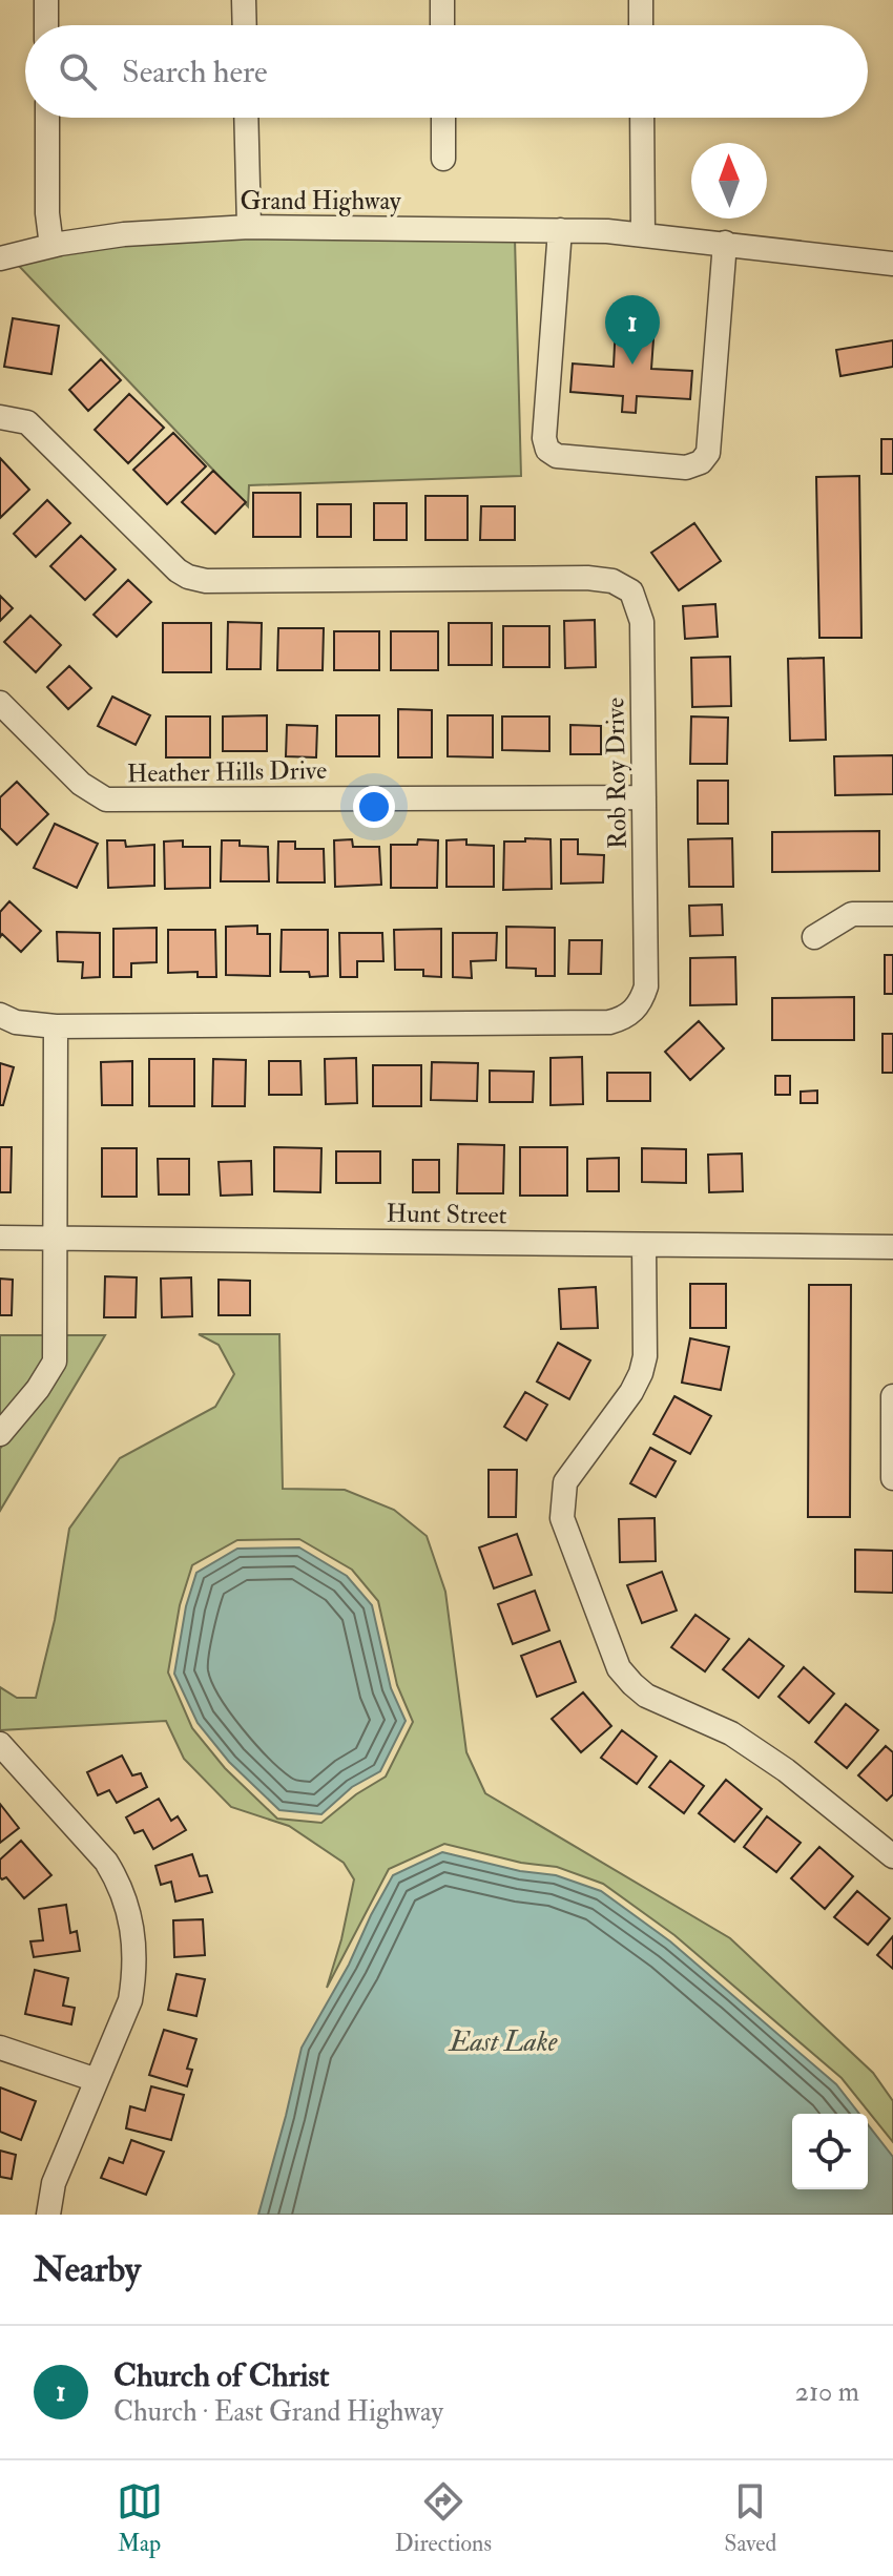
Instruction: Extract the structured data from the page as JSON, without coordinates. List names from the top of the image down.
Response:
{
  "streets": {
    "street": [
      "Grand Highway",
      "Heather Hills Drive",
      "Rob Roy Drive",
      "Hunt Street"
    ]
  },
  "crossings": [
    ["Heather Hills Drive", "Rob Roy Drive"]
  ],
  "water": ["East Lake"],
  "north": "top",
  "page": {
    "search": "Search here",
    "pins": "1",
    "heading": "Nearby",
    "list": [
      {
        "mark": "1",
        "name": "Church of Christ",
        "note": "Church · East Grand Highway",
        "value": "210 m"
      }
    ],
    "nav": ["Map", "Directions", "Saved"]
  }
}
